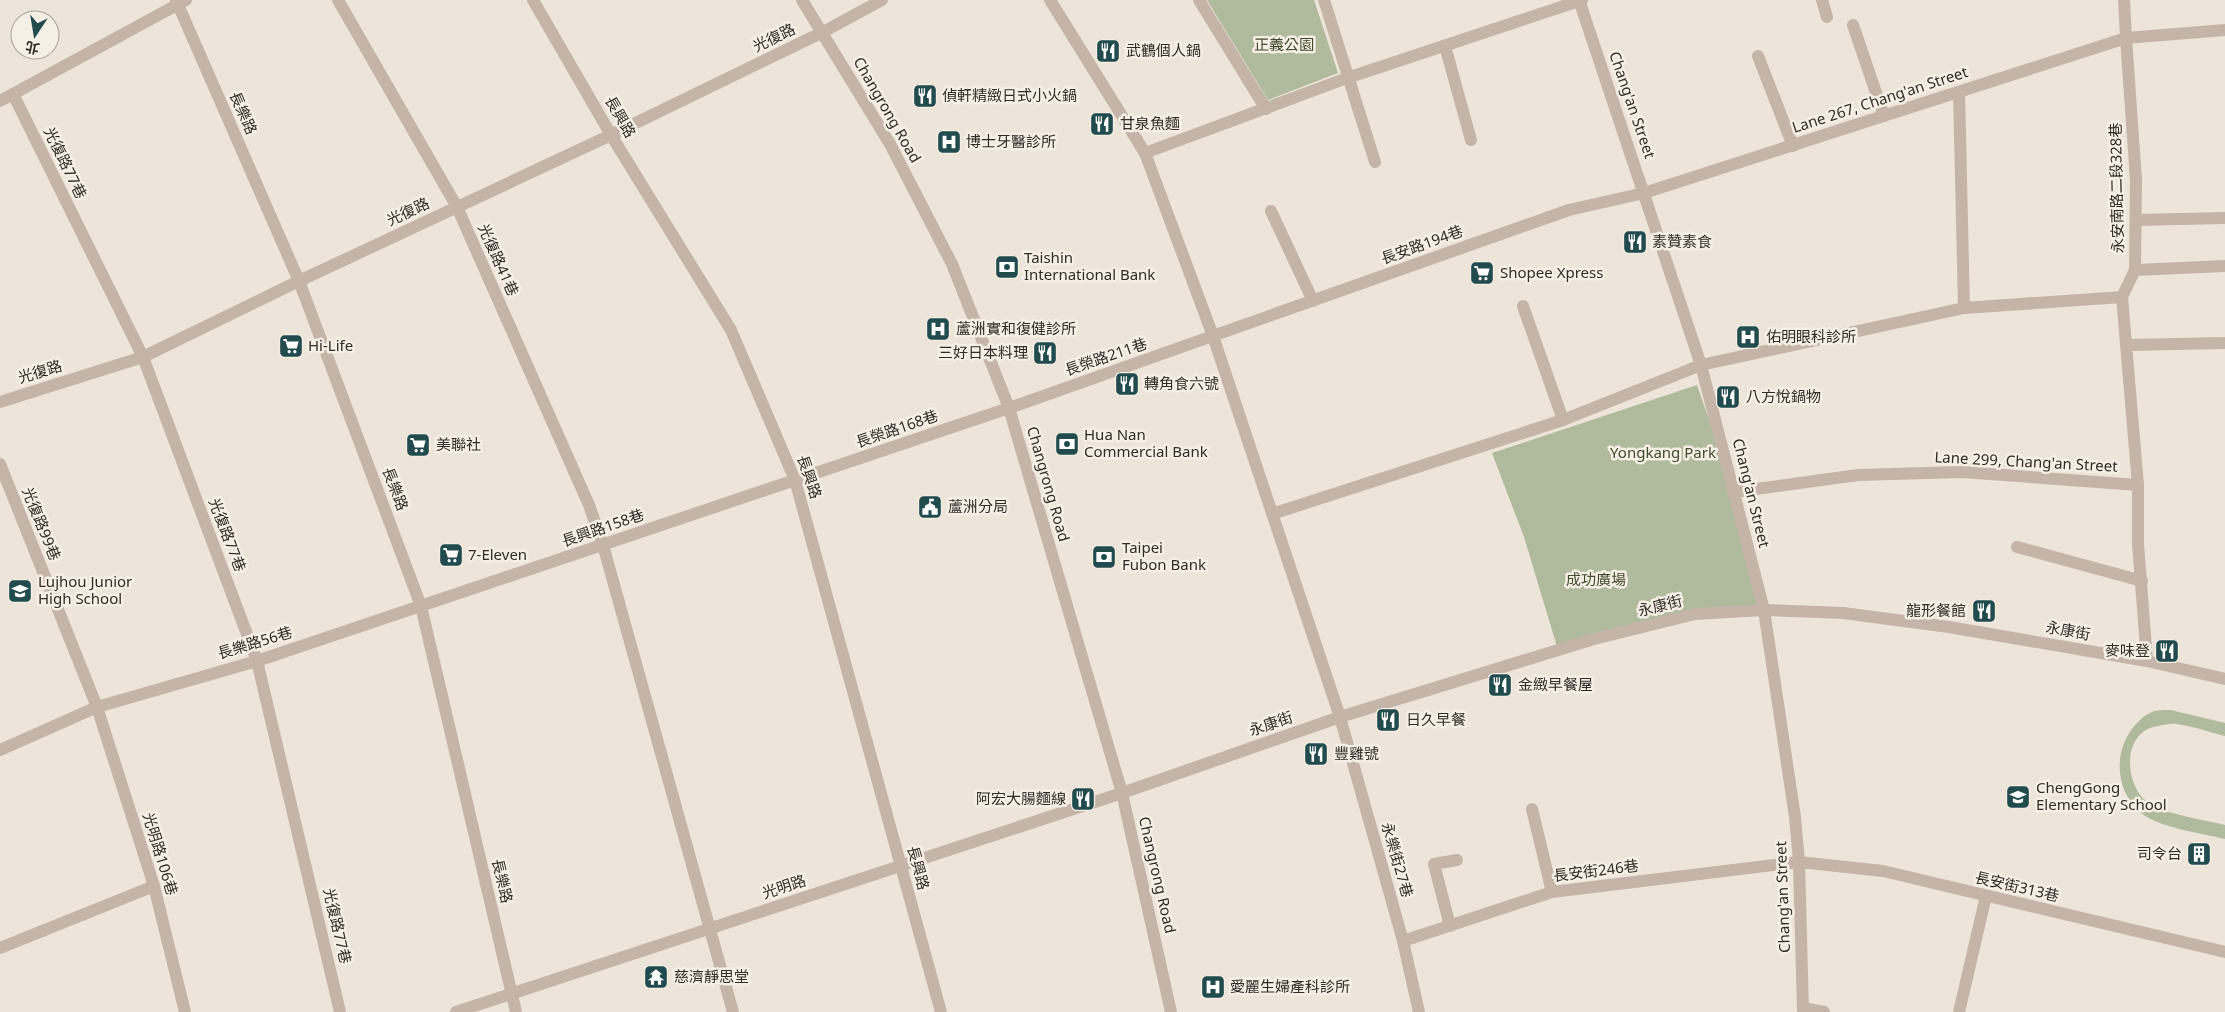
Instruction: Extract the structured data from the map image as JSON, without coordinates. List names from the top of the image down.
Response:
{
  "streets": {
    "street": [
      "光復路",
      "Lane 267, Chang'an Street",
      "Chang'an Street",
      "Changrong Road",
      "長樂路",
      "長興路",
      "光復路77巷",
      "永安南路二段328巷",
      "長安路194巷",
      "光復路41巷",
      "長榮路211巷",
      "長榮路168巷",
      "Lane 299, Chang'an Street",
      "光復路99巷",
      "長興路158巷",
      "永康街",
      "長樂路56巷",
      "光明路106巷",
      "永樂街27巷",
      "長安街246巷",
      "光明路",
      "長安街313巷"
    ]
  },
  "crossings": [
    ["光復路", "Changrong Road"],
    ["光復路", "長樂路"],
    ["光復路", "長興路"],
    ["光復路", "光復路77巷"],
    ["光復路", "光復路41巷"],
    ["Lane 267, Chang'an Street", "Chang'an Street"],
    ["Lane 267, Chang'an Street", "永安南路二段328巷"],
    ["Lane 267, Chang'an Street", "長安路194巷"],
    ["Chang'an Street", "長安路194巷"],
    ["Chang'an Street", "Lane 299, Chang'an Street"],
    ["Chang'an Street", "永康街"],
    ["Chang'an Street", "長安街246巷"],
    ["Chang'an Street", "長安街313巷"],
    ["Changrong Road", "長榮路211巷"],
    ["Changrong Road", "長榮路168巷"],
    ["Changrong Road", "永康街"],
    ["Changrong Road", "光明路"],
    ["長樂路", "長興路158巷"],
    ["長樂路", "長樂路56巷"],
    ["長樂路", "光明路"],
    ["長興路", "長榮路168巷"],
    ["長興路", "長興路158巷"],
    ["長興路", "光明路"],
    ["光復路77巷", "長樂路56巷"],
    ["長安路194巷", "長榮路211巷"],
    ["長安路194巷", "永樂街27巷"],
    ["光復路41巷", "長興路158巷"],
    ["光復路41巷", "光明路"],
    ["長榮路211巷", "長榮路168巷"],
    ["長榮路211巷", "永樂街27巷"],
    ["長榮路168巷", "長興路158巷"],
    ["光復路99巷", "長樂路56巷"],
    ["光復路99巷", "光明路106巷"],
    ["長興路158巷", "長樂路56巷"],
    ["永康街", "永樂街27巷"],
    ["永康街", "光明路"],
    ["長樂路56巷", "光明路106巷"],
    ["永樂街27巷", "長安街246巷"],
    ["長安街246巷", "長安街313巷"]
  ],
  "parks": ["正義公園", "Yongkang Park", "成功廣場"],
  "places": {
    "restaurant": [
      "武鶴個人鍋",
      "偵軒精緻日式小火鍋",
      "甘泉魚麵",
      "素贊素食",
      "三好日本料理",
      "轉角食六號",
      "八方悅鍋物",
      "龍形餐館",
      "麥味登",
      "金緻早餐屋",
      "日久早餐",
      "豐雞號",
      "阿宏大腸麵線"
    ],
    "hospital": [
      "博士牙醫診所",
      "蘆洲實和復健診所",
      "佑明眼科診所",
      "愛麗生婦產科診所"
    ],
    "bank": ["Taishin International Bank", "Hua Nan Commercial Bank", "Taipei Fubon Bank"],
    "supermarket": [
      "Shopee Xpress",
      "Hi-Life",
      "美聯社",
      "7-Eleven"
    ],
    "public building": ["蘆洲分局"],
    "school or university": ["Lujhou Junior High School", "ChengGong Elementary School"],
    "building": ["司令台"],
    "temple": ["慈濟靜思堂"]
  },
  "north": "bottom"
}
